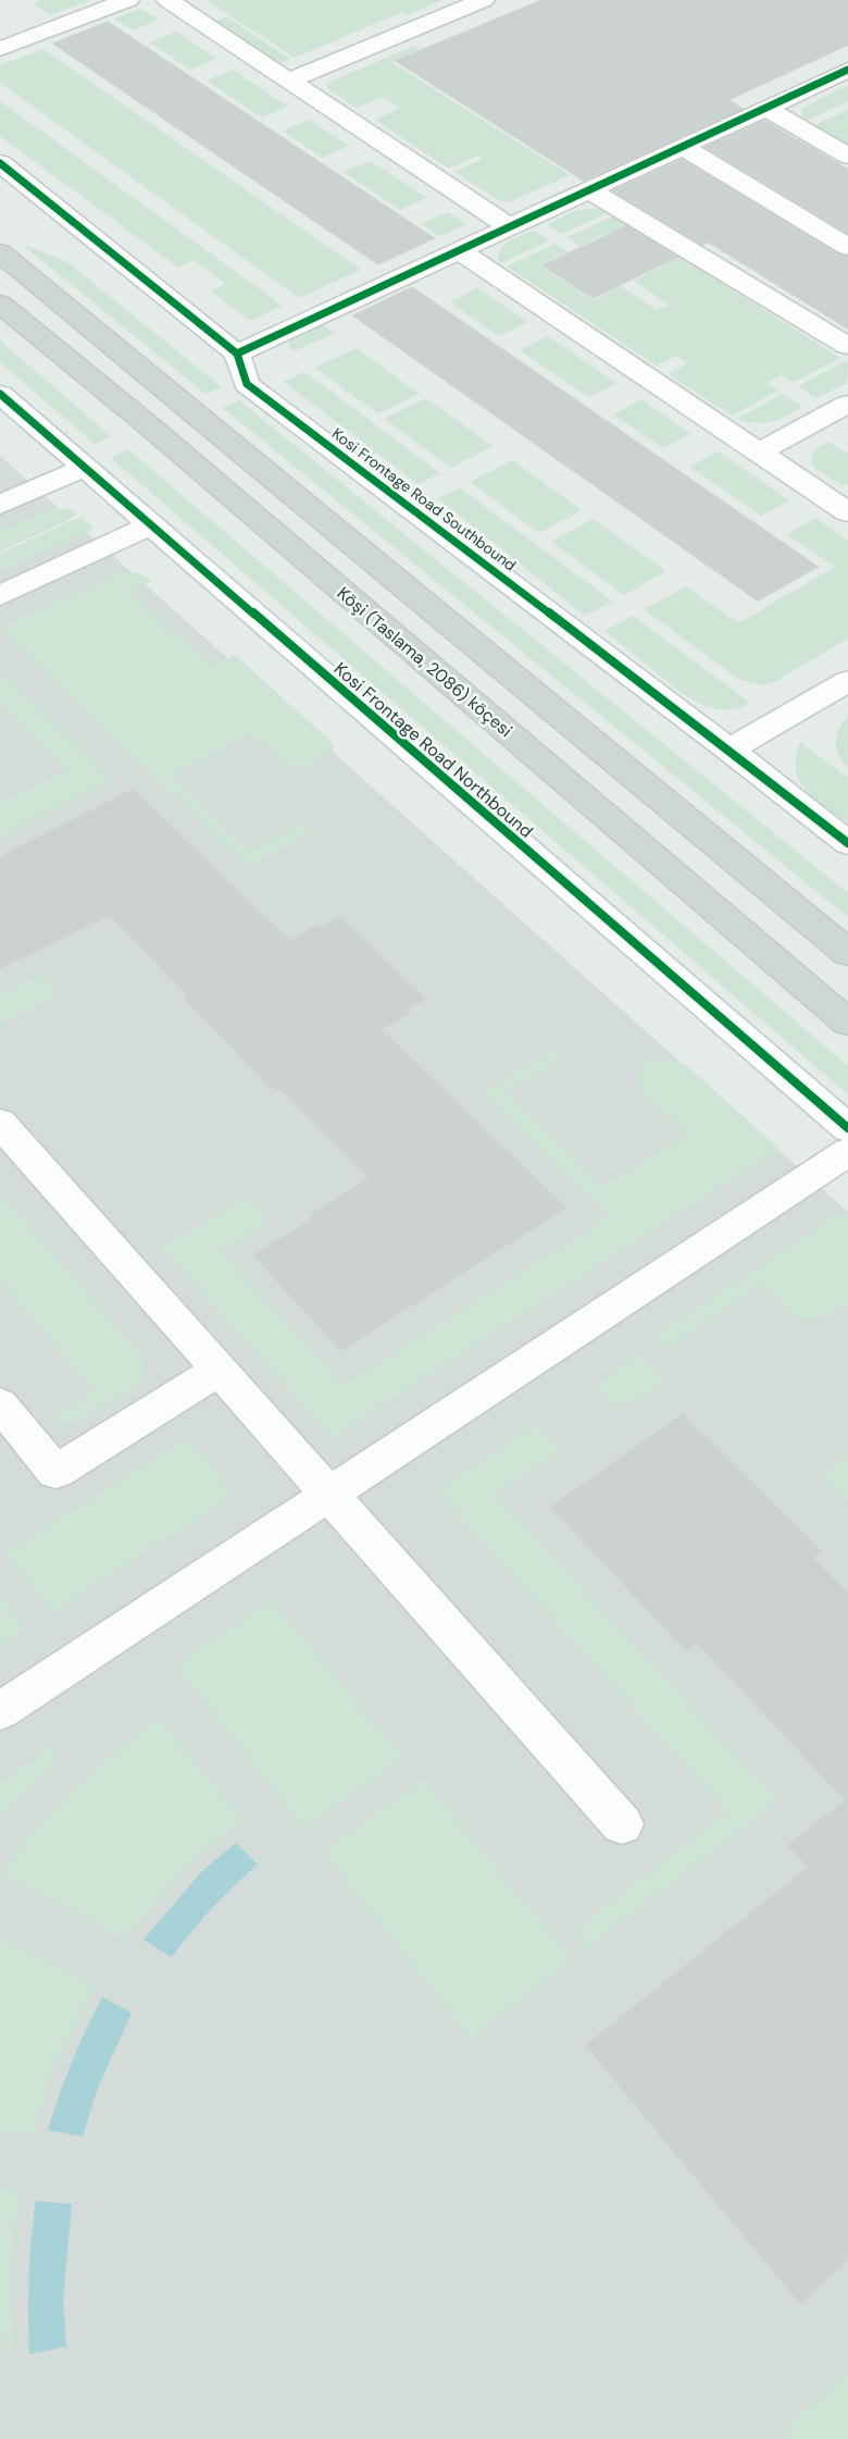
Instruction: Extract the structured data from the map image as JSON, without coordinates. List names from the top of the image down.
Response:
{
  "streets": {
    "main road": ["Köşi (Taslama, 2086) köçesi"],
    "street": ["Kosi Frontage Road Southbound", "Kosi Frontage Road Northbound"]
  }
}
